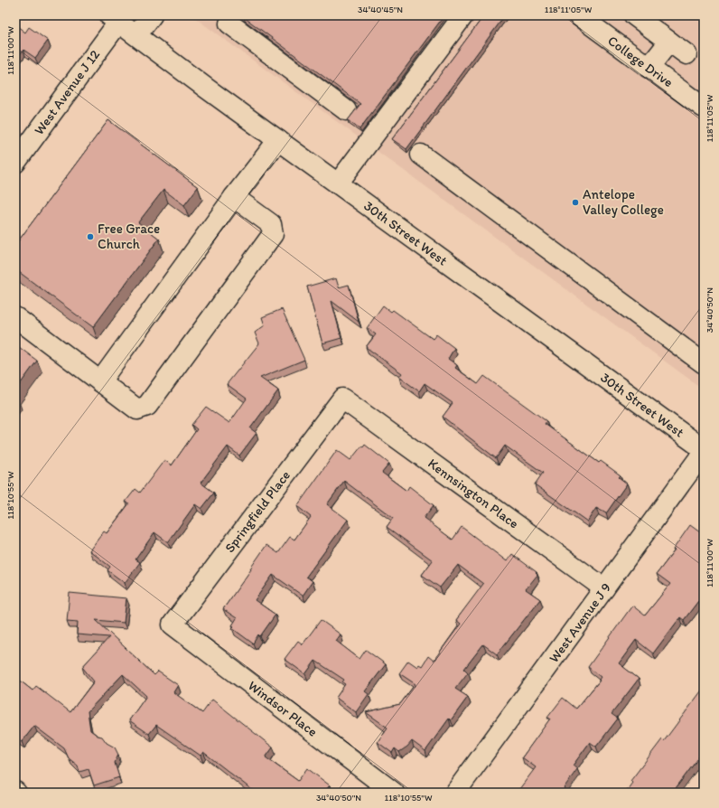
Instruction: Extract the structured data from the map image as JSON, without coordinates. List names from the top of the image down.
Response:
{
  "streets": {
    "street": [
      "College Drive",
      "West Avenue J 12",
      "30th Street West",
      "Kennsington Place",
      "Springfield Place",
      "West Avenue J 9",
      "Windsor Place"
    ]
  },
  "crossings": [
    ["West Avenue J 12", "30th Street West"],
    ["30th Street West", "West Avenue J 9"],
    ["Kennsington Place", "Springfield Place"],
    ["Kennsington Place", "West Avenue J 9"],
    ["Springfield Place", "Windsor Place"]
  ],
  "places": ["Antelope Valley College", "Free Grace Church"],
  "coordinates": [
    "34°40'45\"N",
    "118°11'05\"W",
    "118°11'00\"W",
    "34°40'50\"N",
    "118°10'55\"W"
  ]
}
